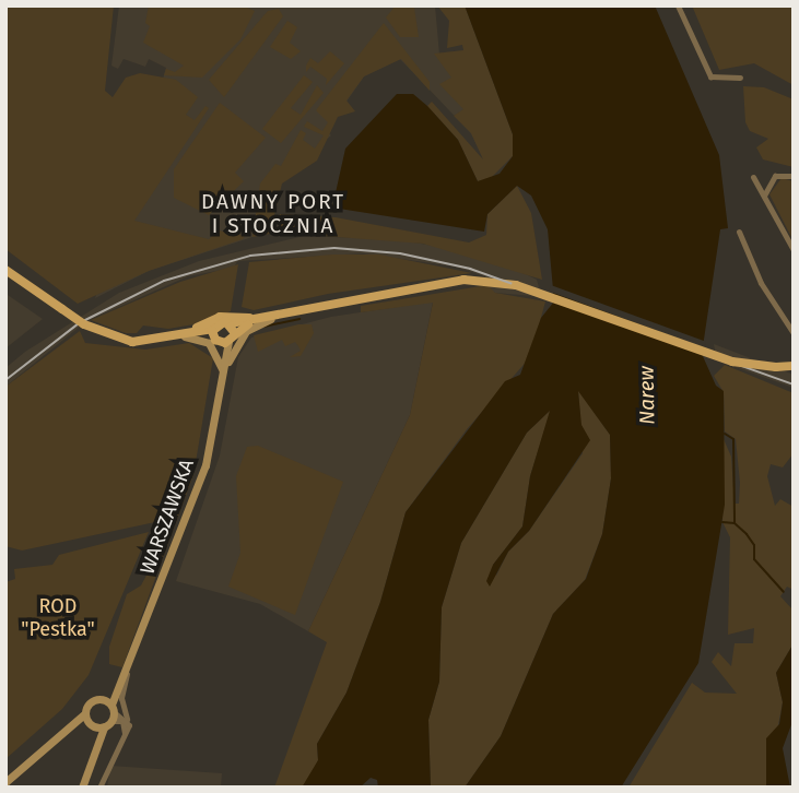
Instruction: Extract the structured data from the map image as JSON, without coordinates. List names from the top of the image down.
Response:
{
  "streets": {
    "main road": ["WARSZAWSKA"]
  },
  "districts": ["DAWNY PORT I STOCZNIA"],
  "water": ["Narew"],
  "parks": ["ROD \"Pestka\""]
}
